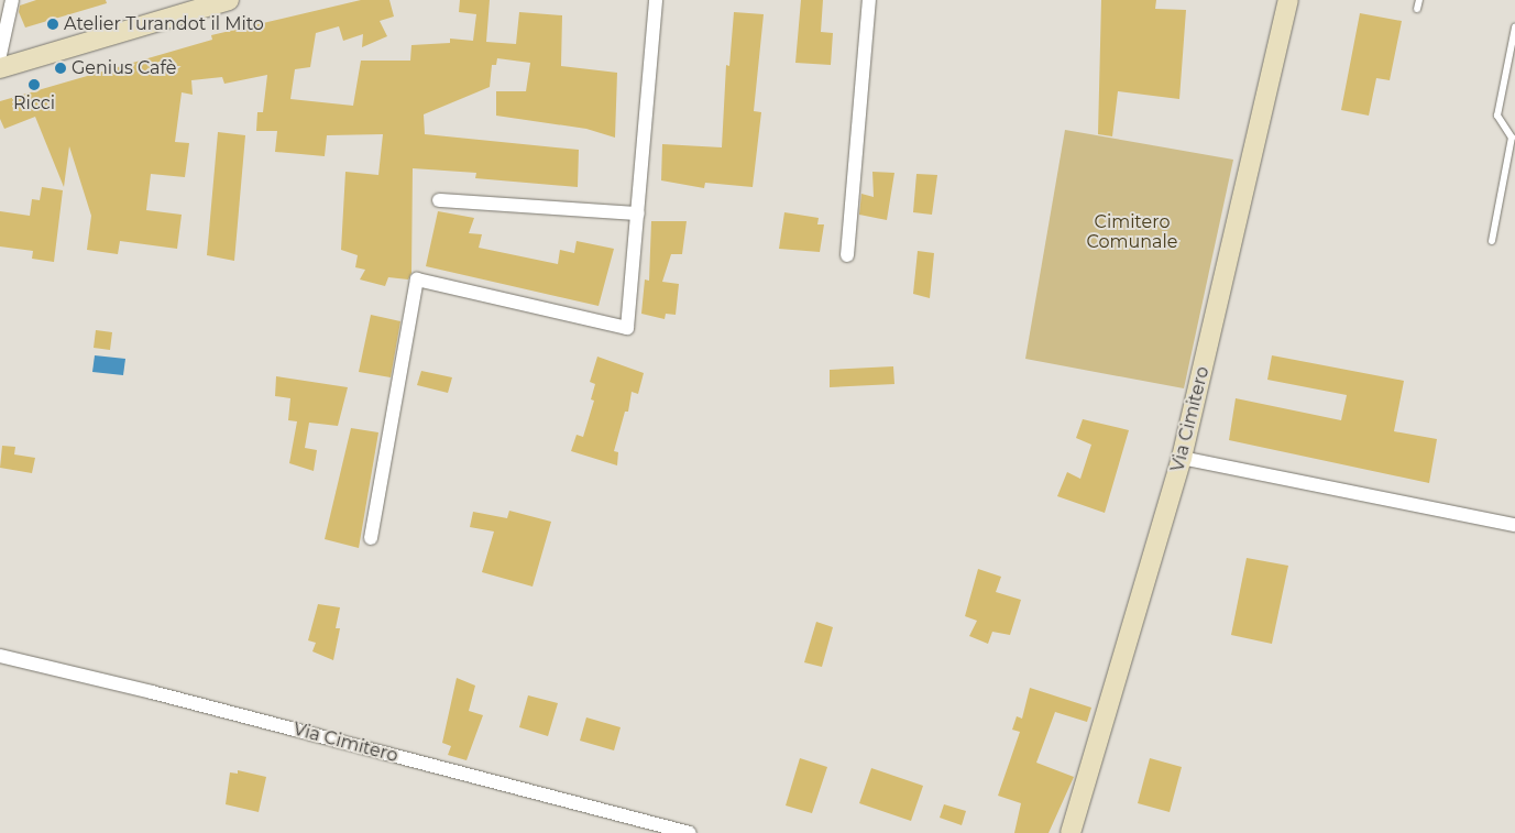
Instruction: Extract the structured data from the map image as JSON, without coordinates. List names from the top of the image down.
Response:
{
  "streets": {
    "street": ["Via Cimitero"]
  },
  "parks": ["Cimitero Comunale"],
  "places": ["Atelier Turandot il Mito", "Genius Cafè", "Ricci"]
}
